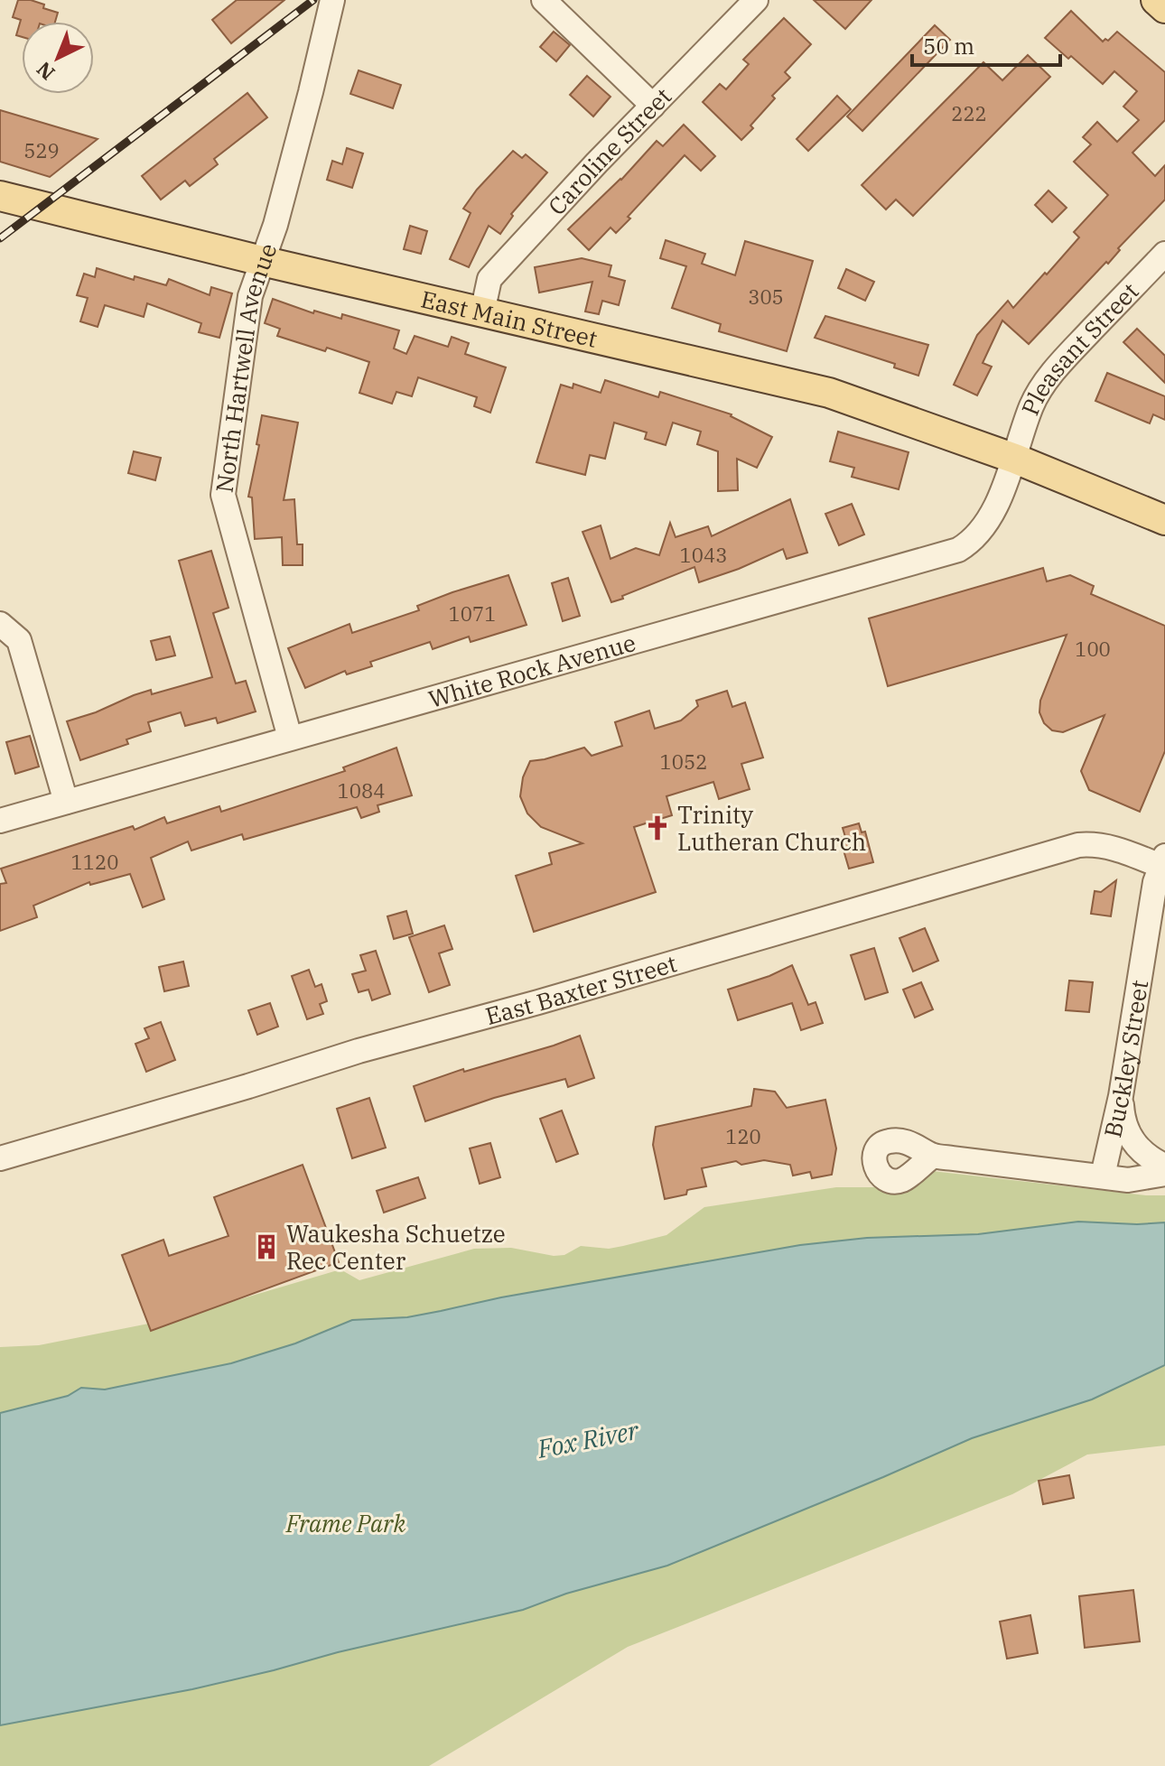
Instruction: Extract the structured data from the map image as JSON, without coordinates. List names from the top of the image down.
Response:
{
  "streets": {
    "main road": ["East Main Street"],
    "street": [
      "Caroline Street",
      "Pleasant Street",
      "North Hartwell Avenue",
      "White Rock Avenue",
      "East Baxter Street",
      "Buckley Street"
    ]
  },
  "crossings": [
    ["Caroline Street", "East Main Street"],
    ["East Main Street", "Pleasant Street"],
    ["East Main Street", "North Hartwell Avenue"],
    ["East Main Street", "White Rock Avenue"],
    ["Pleasant Street", "White Rock Avenue"],
    ["North Hartwell Avenue", "White Rock Avenue"],
    ["East Baxter Street", "Buckley Street"]
  ],
  "water": ["Fox River"],
  "parks": ["Frame Park"],
  "places": {
    "church": ["Trinity Lutheran Church"],
    "building": ["Waukesha Schuetze Rec Center"]
  },
  "house_numbers": [
    "222",
    "529",
    "305",
    "1043",
    "1071",
    "100",
    "1052",
    "1084",
    "1120",
    "120"
  ],
  "scale_bar": "50 m",
  "north": "bottom left"
}
